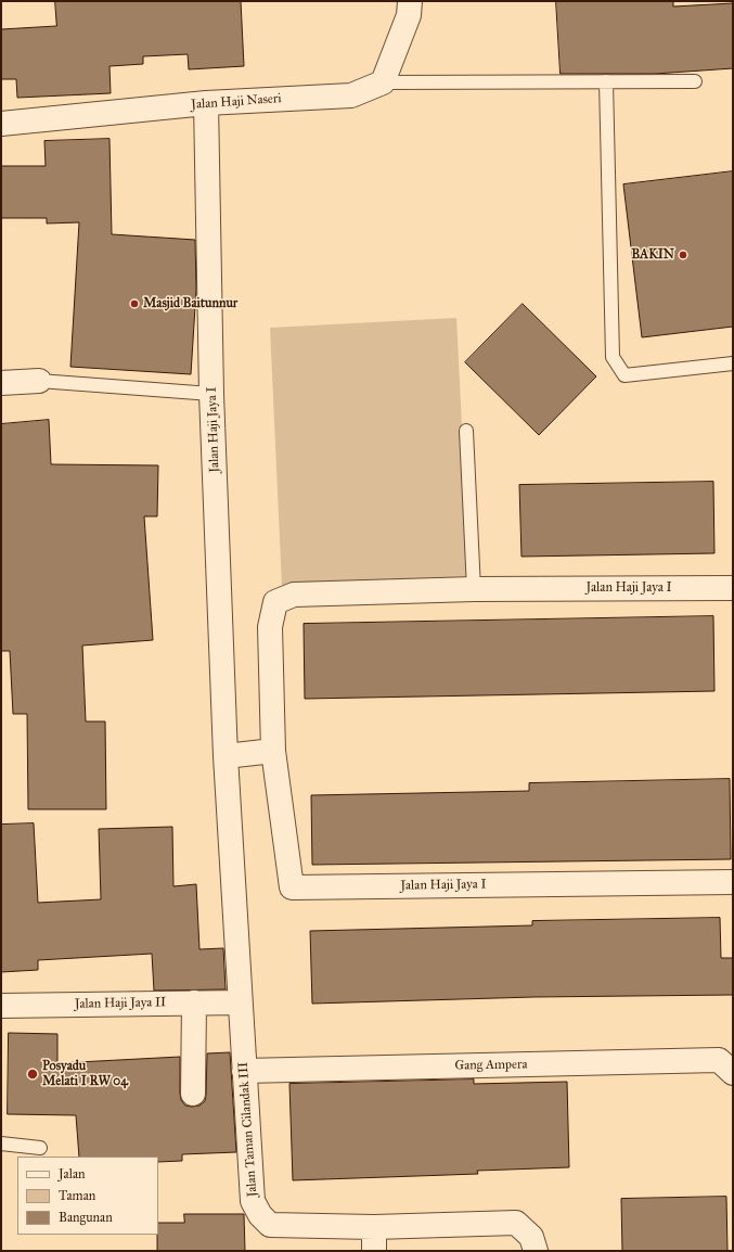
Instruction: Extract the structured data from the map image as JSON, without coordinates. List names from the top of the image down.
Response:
{
  "streets": {
    "street": [
      "Jalan Haji Naseri",
      "Jalan Haji Jaya I",
      "Jalan Haji Jaya II",
      "Gang Ampera",
      "Jalan Taman Cilandak III"
    ]
  },
  "crossings": [
    ["Jalan Haji Naseri", "Jalan Haji Jaya I"],
    ["Jalan Haji Jaya I", "Jalan Haji Jaya II"],
    ["Jalan Haji Jaya I", "Jalan Taman Cilandak III"],
    ["Jalan Haji Jaya II", "Jalan Taman Cilandak III"],
    ["Gang Ampera", "Jalan Taman Cilandak III"]
  ],
  "places": ["BAKIN", "Masjid Baitunnur", "Posyadu Melati I RW 04"],
  "legend": ["Jalan", "Taman", "Bangunan"]
}
